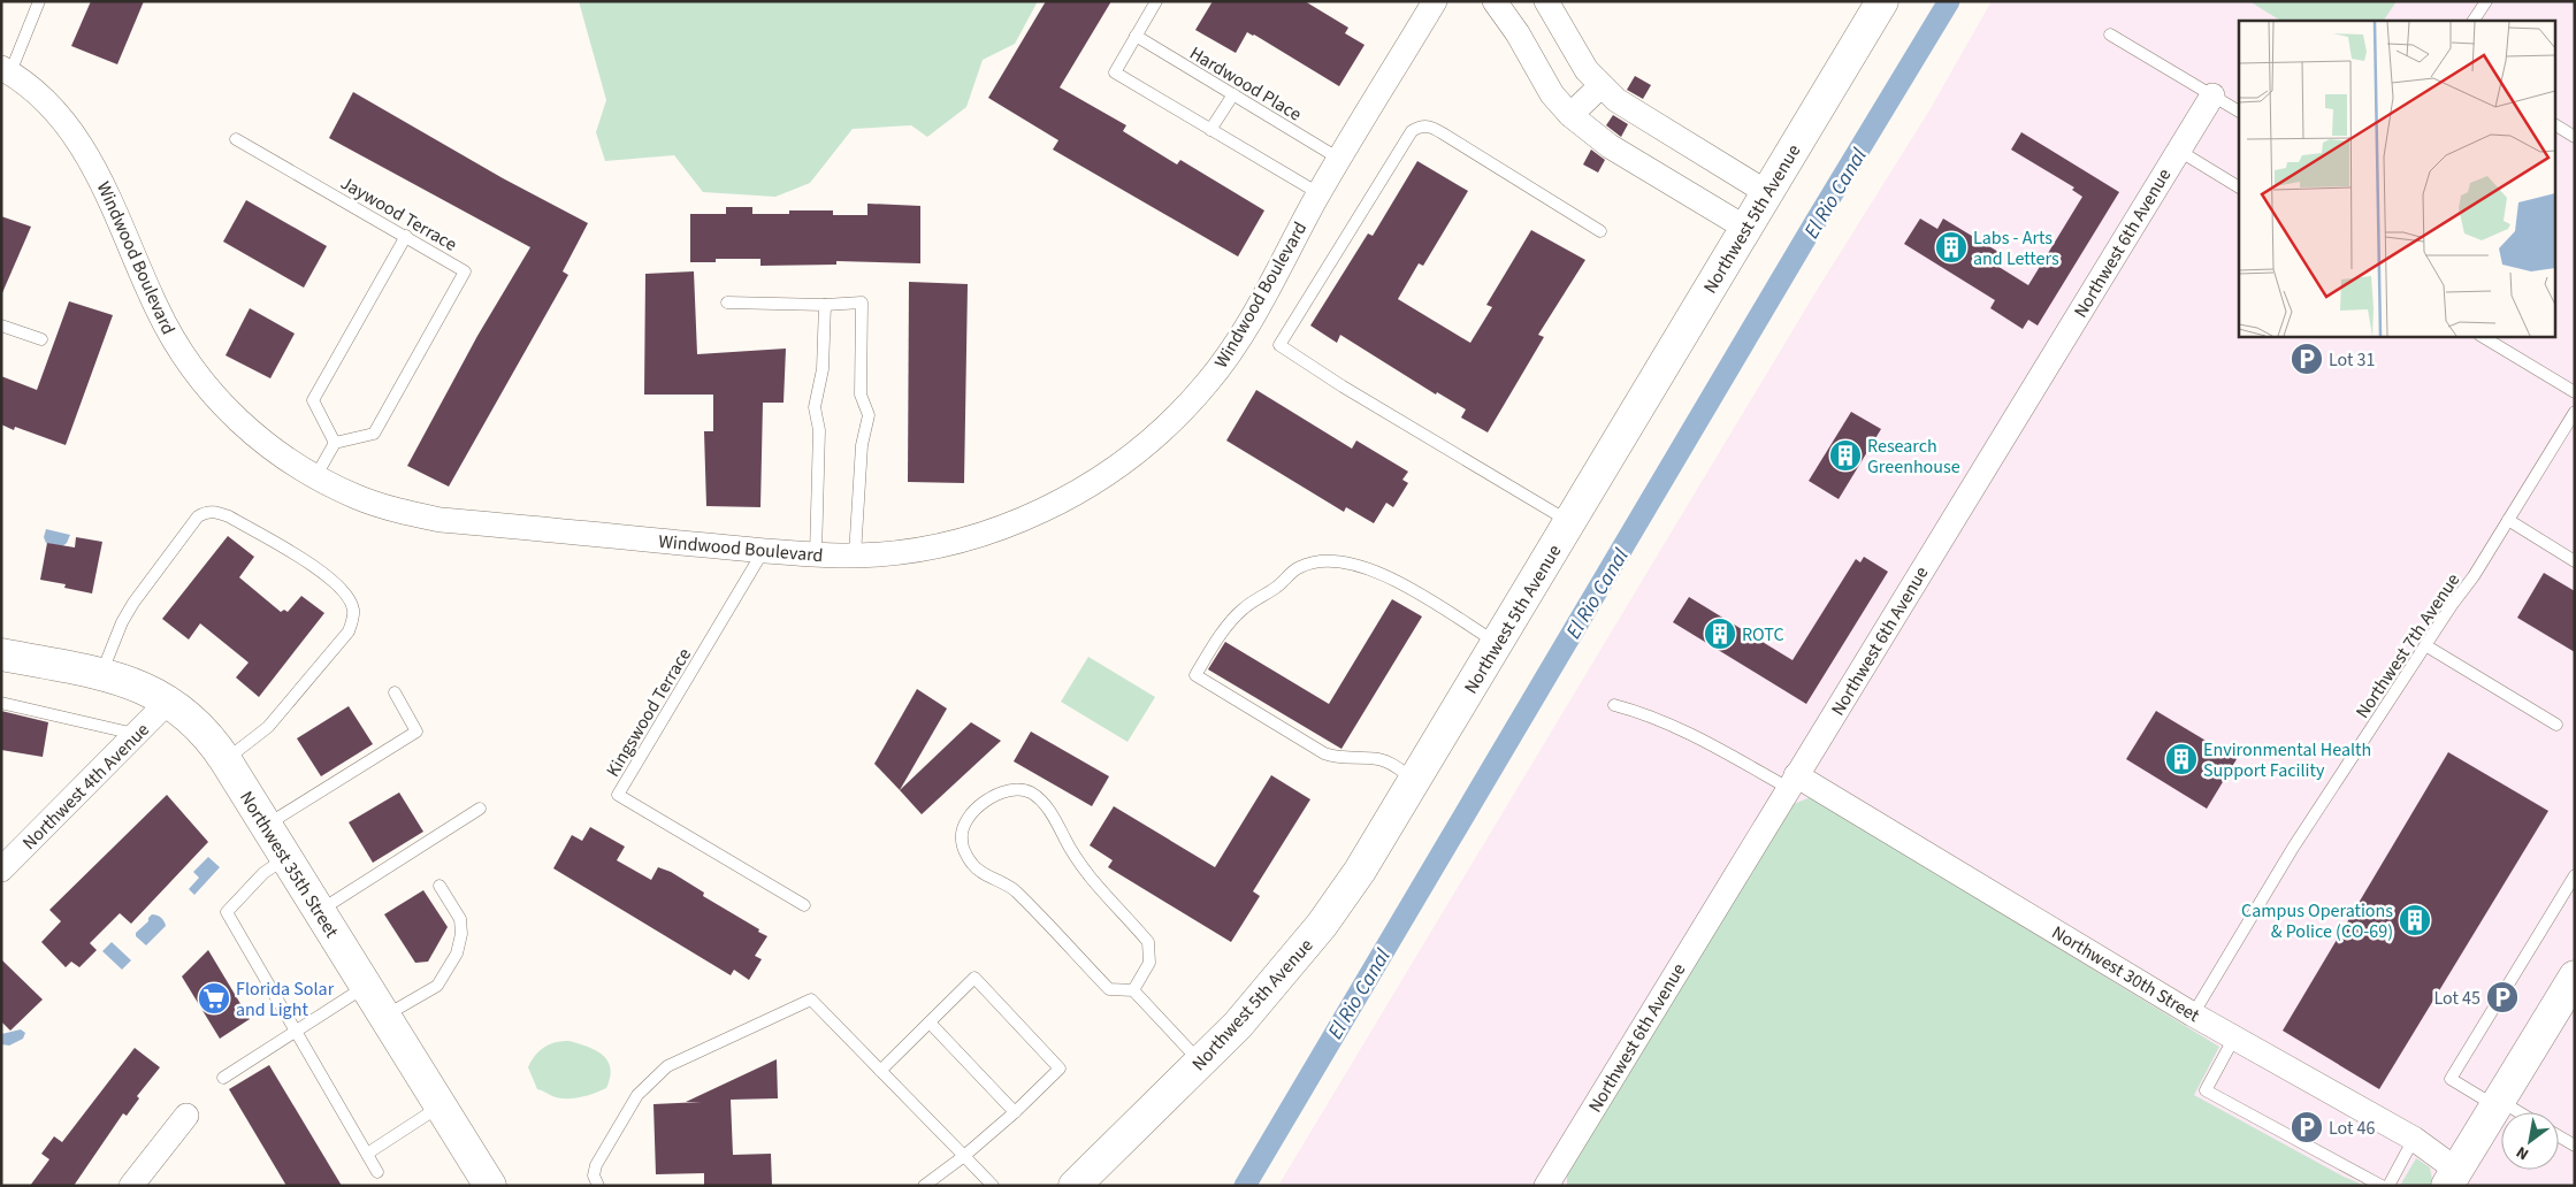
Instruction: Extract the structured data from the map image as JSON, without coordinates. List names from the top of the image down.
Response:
{
  "streets": {
    "street": [
      "Northwest 5th Avenue",
      "Northwest 6th Avenue",
      "Windwood Boulevard",
      "Northwest 4th Avenue",
      "Northwest 35th Street",
      "Northwest 30th Street"
    ],
    "lane": [
      "Hardwood Place",
      "Jaywood Terrace",
      "Northwest 7th Avenue",
      "Kingswood Terrace"
    ]
  },
  "crossings": [
    ["Hardwood Place", "Windwood Boulevard"],
    ["Northwest 6th Avenue", "Northwest 30th Street"],
    ["Windwood Boulevard", "Kingswood Terrace"],
    ["Northwest 7th Avenue", "Northwest 30th Street"],
    ["Northwest 4th Avenue", "Northwest 35th Street"]
  ],
  "water": ["El Rio Canal"],
  "places": {
    "building": [
      "Labs - Arts and Letters",
      "Research Greenhouse",
      "ROTC",
      "Environmental Health Support Facility",
      "Campus Operations & Police (CO-69)"
    ],
    "parking": ["Lot 31", "Lot 45", "Lot 46"],
    "supermarket": ["Florida Solar and Light"]
  },
  "north": "bottom left"
}
